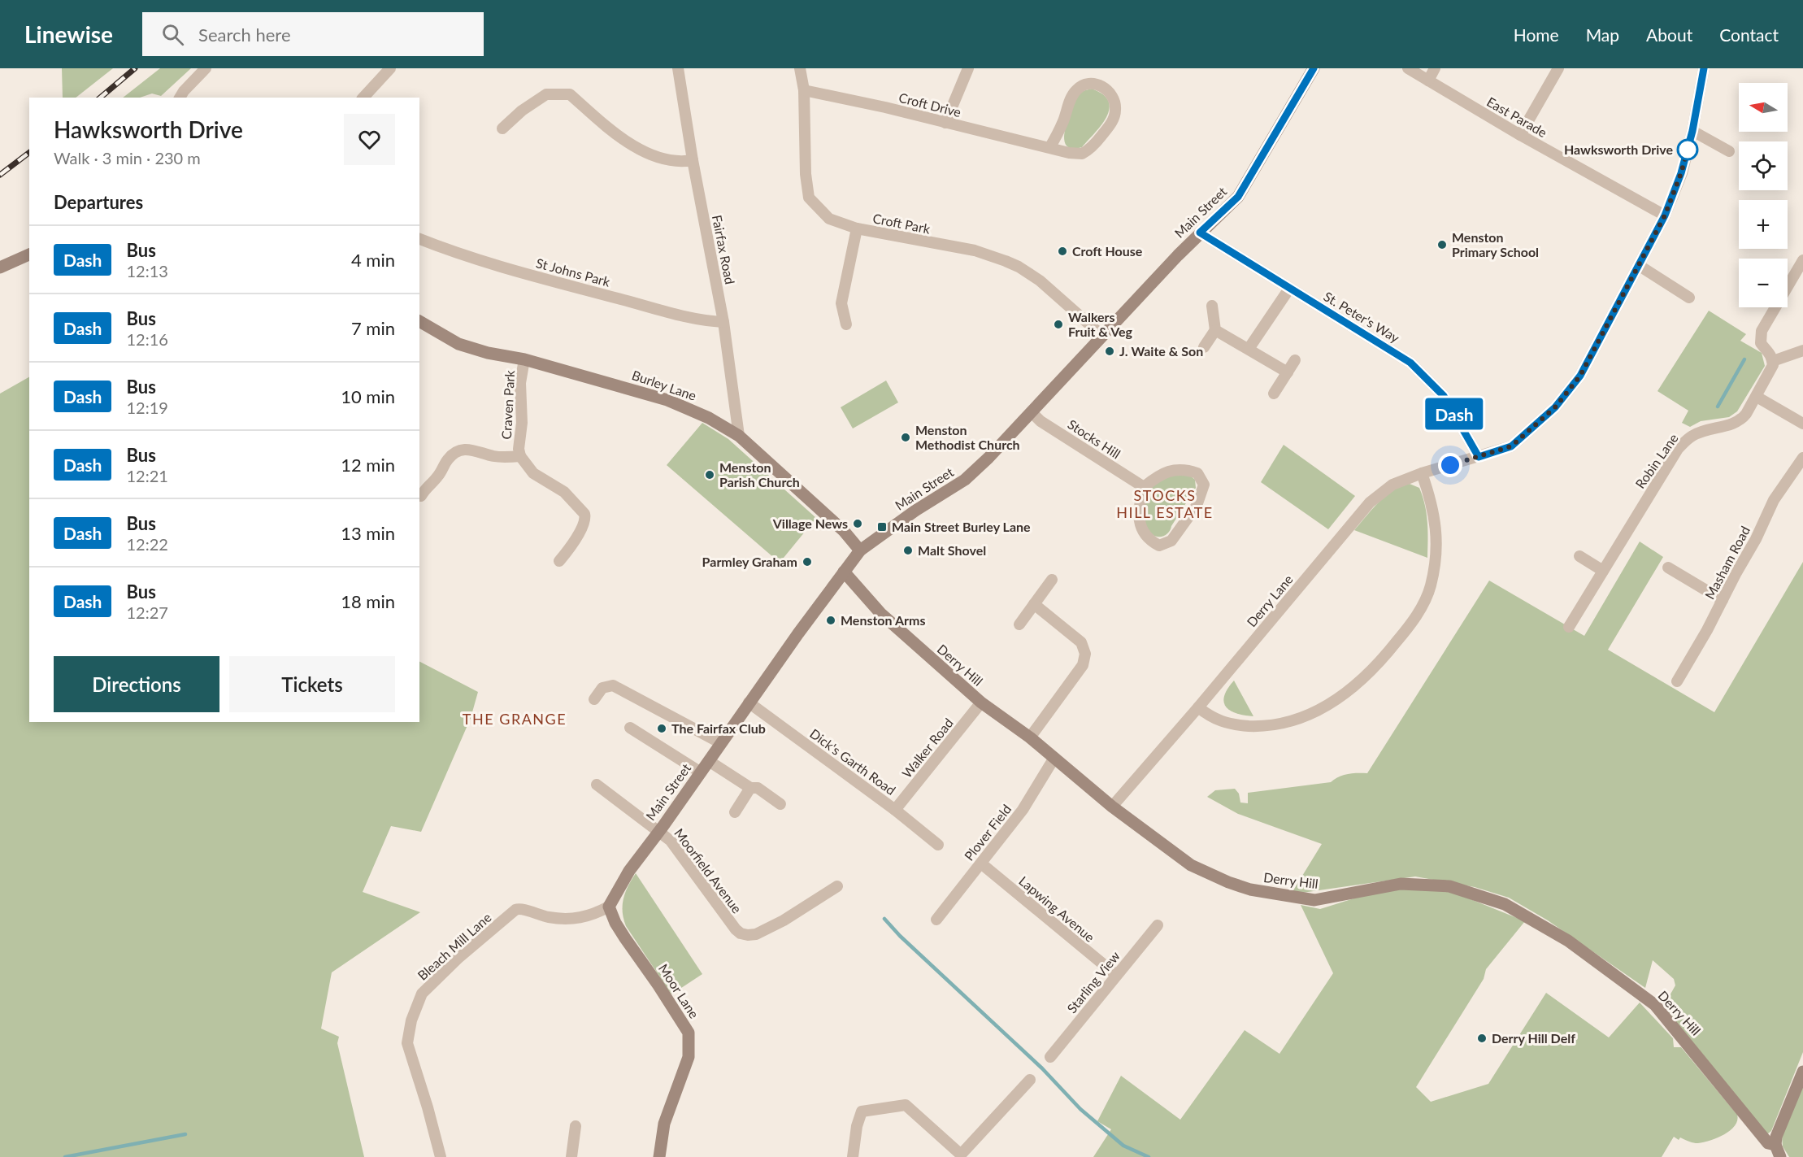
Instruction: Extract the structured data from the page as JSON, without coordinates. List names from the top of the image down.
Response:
{
  "streets": {
    "street": [
      "Croft Drive",
      "East Parade",
      "Main Street",
      "Croft Park",
      "Fairfax Road",
      "St Johns Park",
      "St. Peter's Way",
      "Burley Lane",
      "Craven Park",
      "Stocks Hill",
      "Robin Lane",
      "Masham Road",
      "Derry Lane",
      "Derry Hill",
      "Walker Road",
      "Dick's Garth Road",
      "Plover Field",
      "Moorfield Avenue",
      "Lapwing Avenue",
      "Bleach Mill Lane",
      "Starling View",
      "Moor Lane"
    ]
  },
  "crossings": [
    ["Croft Drive", "Croft Park"],
    ["Main Street", "Croft Park"],
    ["Main Street", "St. Peter's Way"],
    ["Main Street", "Burley Lane"],
    ["Main Street", "Stocks Hill"],
    ["Main Street", "Derry Hill"],
    ["Main Street", "Dick's Garth Road"],
    ["Main Street", "Moorfield Avenue"],
    ["Main Street", "Bleach Mill Lane"],
    ["Main Street", "Moor Lane"],
    ["Fairfax Road", "St Johns Park"],
    ["Fairfax Road", "Burley Lane"],
    ["St. Peter's Way", "Derry Lane"],
    ["Burley Lane", "Craven Park"],
    ["Derry Lane", "Derry Hill"],
    ["Derry Hill", "Walker Road"],
    ["Derry Hill", "Plover Field"],
    ["Walker Road", "Dick's Garth Road"],
    ["Plover Field", "Lapwing Avenue"],
    ["Lapwing Avenue", "Starling View"],
    ["Bleach Mill Lane", "Moor Lane"]
  ],
  "districts": ["STOCKS HILL ESTATE", "THE GRANGE"],
  "places": {
    "other": [
      "Hawksworth Drive",
      "Menston Primary School",
      "Croft House",
      "Walkers Fruit & Veg",
      "J. Waite & Son",
      "Menston Methodist Church",
      "Menston Parish Church",
      "Village News",
      "Malt Shovel",
      "Parmley Graham",
      "Menston Arms",
      "The Fairfax Club",
      "Derry Hill Delf"
    ],
    "transit": ["Main Street Burley Lane"]
  },
  "lines": ["bus line Dash"],
  "north": "left",
  "page": {
    "header": "Linewise",
    "search": "Search here",
    "nav": [
      "Home",
      "Map",
      "About",
      "Contact"
    ],
    "on_map": "Dash",
    "map_buttons": ["+", "−"],
    "heading": [
      ["Hawksworth Drive", "Walk · 3 min · 230 m"],
      "Departures"
    ],
    "list": [
      {
        "mark": "Dash",
        "name": "Bus",
        "note": "12:13",
        "value": "4 min"
      },
      {
        "mark": "Dash",
        "name": "Bus",
        "note": "12:16",
        "value": "7 min"
      },
      {
        "mark": "Dash",
        "name": "Bus",
        "note": "12:19",
        "value": "10 min"
      },
      {
        "mark": "Dash",
        "name": "Bus",
        "note": "12:21",
        "value": "12 min"
      },
      {
        "mark": "Dash",
        "name": "Bus",
        "note": "12:22",
        "value": "13 min"
      },
      {
        "mark": "Dash",
        "name": "Bus",
        "note": "12:27",
        "value": "18 min"
      }
    ],
    "buttons": ["Directions", "Tickets"]
  }
}
